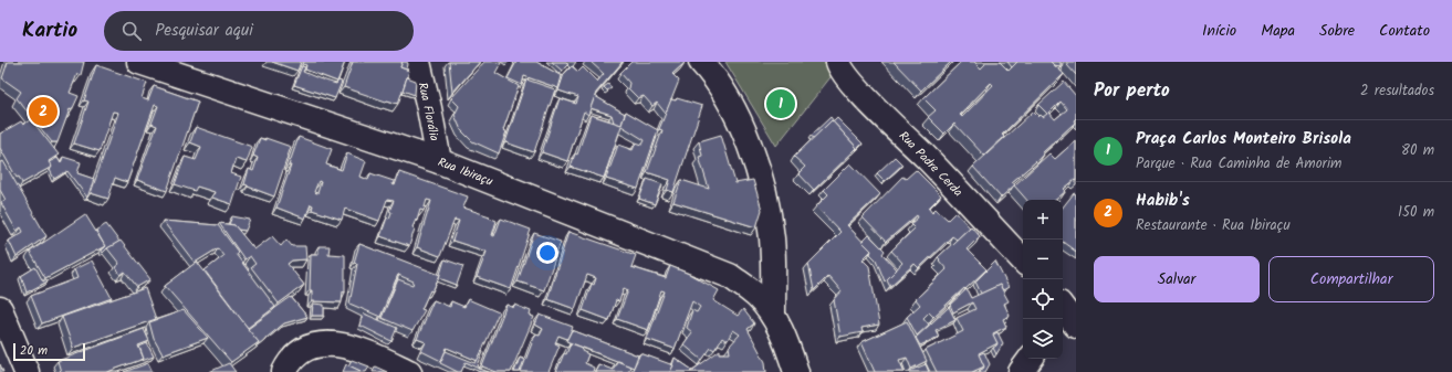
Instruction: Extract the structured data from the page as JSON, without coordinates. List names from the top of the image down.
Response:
{
  "streets": {
    "street": ["Rua Florália", "Rua Padre Cerda", "Rua Ibiraçu"]
  },
  "crossings": [
    ["Rua Florália", "Rua Ibiraçu"]
  ],
  "scale_bar": "20 m",
  "page": {
    "header": "Kartio",
    "search": "Pesquisar aqui",
    "nav": [
      "Início",
      "Mapa",
      "Sobre",
      "Contato"
    ],
    "heading": ["Por perto", "2 resultados"],
    "pins": ["1", "2"],
    "list": [
      {
        "mark": "1",
        "name": "Praça Carlos Monteiro Brisola",
        "note": "Parque · Rua Caminha de Amorim",
        "value": "80 m"
      },
      {
        "mark": "2",
        "name": "Habib's",
        "note": "Restaurante · Rua Ibiraçu",
        "value": "150 m"
      }
    ],
    "map_buttons": ["+", "−"],
    "buttons": ["Salvar", "Compartilhar"],
    "scale": "20 m"
  }
}
